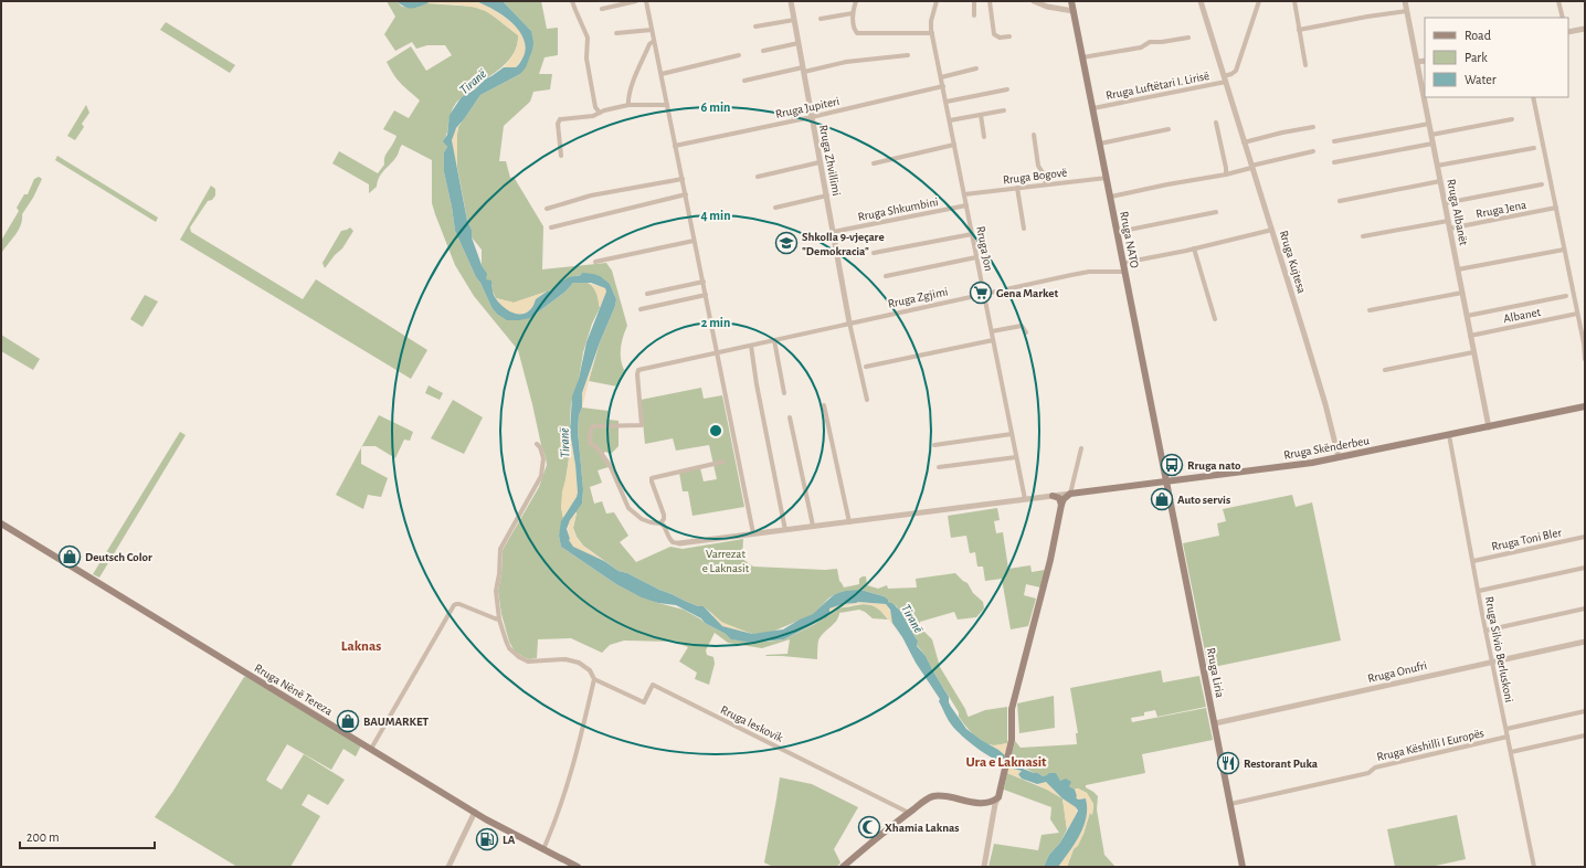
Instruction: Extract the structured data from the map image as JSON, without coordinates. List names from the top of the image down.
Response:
{
  "streets": {
    "main road": [
      "Rruga NATO",
      "Rruga Skënderbeu",
      "Rruga Liria",
      "Rruga Nënë Tereza"
    ],
    "street": [
      "Rruga Luftëtari I. Lirisë",
      "Rruga Jupiteri",
      "Rruga Zhvillimi",
      "Rruga Bogovë",
      "Rruga Shkumbini",
      "Rruga Jena",
      "Rruga Albanët",
      "Rruga Jon",
      "Rruga Kujtesa",
      "Rruga Zgjimi",
      "Albanet",
      "Rruga Toni Bler",
      "Rruga Silvio Berluskoni",
      "Rruga Onufri",
      "Rruga leskovik",
      "Rruga Këshilli I Europës"
    ]
  },
  "crossings": [
    ["Rruga Luftëtari I. Lirisë", "Rruga NATO"],
    ["Rruga Luftëtari I. Lirisë", "Rruga Kujtesa"],
    ["Rruga Jupiteri", "Rruga Zhvillimi"],
    ["Rruga Jupiteri", "Rruga Jon"],
    ["Rruga Zhvillimi", "Rruga Shkumbini"],
    ["Rruga Zhvillimi", "Rruga Zgjimi"],
    ["Rruga Bogovë", "Rruga NATO"],
    ["Rruga Bogovë", "Rruga Jon"],
    ["Rruga Shkumbini", "Rruga Jon"],
    ["Rruga Jena", "Rruga Albanët"],
    ["Rruga Albanët", "Albanet"],
    ["Rruga Albanët", "Rruga Skënderbeu"],
    ["Rruga NATO", "Rruga Zgjimi"],
    ["Rruga NATO", "Rruga Skënderbeu"],
    ["Rruga NATO", "Rruga Liria"],
    ["Rruga Jon", "Rruga Zgjimi"],
    ["Rruga Kujtesa", "Rruga Skënderbeu"],
    ["Rruga Skënderbeu", "Rruga Silvio Berluskoni"],
    ["Rruga Skënderbeu", "Rruga Liria"],
    ["Rruga Toni Bler", "Rruga Silvio Berluskoni"],
    ["Rruga Silvio Berluskoni", "Rruga Onufri"],
    ["Rruga Silvio Berluskoni", "Rruga Këshilli I Europës"],
    ["Rruga Onufri", "Rruga Liria"],
    ["Rruga Liria", "Rruga Këshilli I Europës"]
  ],
  "districts": ["Laknas", "Ura e Laknasit"],
  "water": ["Tiranë"],
  "parks": ["Varrezat e Laknasit"],
  "places": {
    "school or university": ["Shkolla 9-vjeçare \"Demokracia\""],
    "supermarket": ["Gena Market"],
    "bus stop": ["Rruga nato"],
    "shop": ["Auto servis", "Deutsch Color", "BAUMARKET"],
    "restaurant": ["Restorant Puka"],
    "mosque": ["Xhamia Laknas"],
    "fuel station": ["LA"]
  },
  "legend": ["Road", "Park", "Water"],
  "scale_bar": "200 m",
  "rings": ["6 min", "4 min", "2 min"]
}
